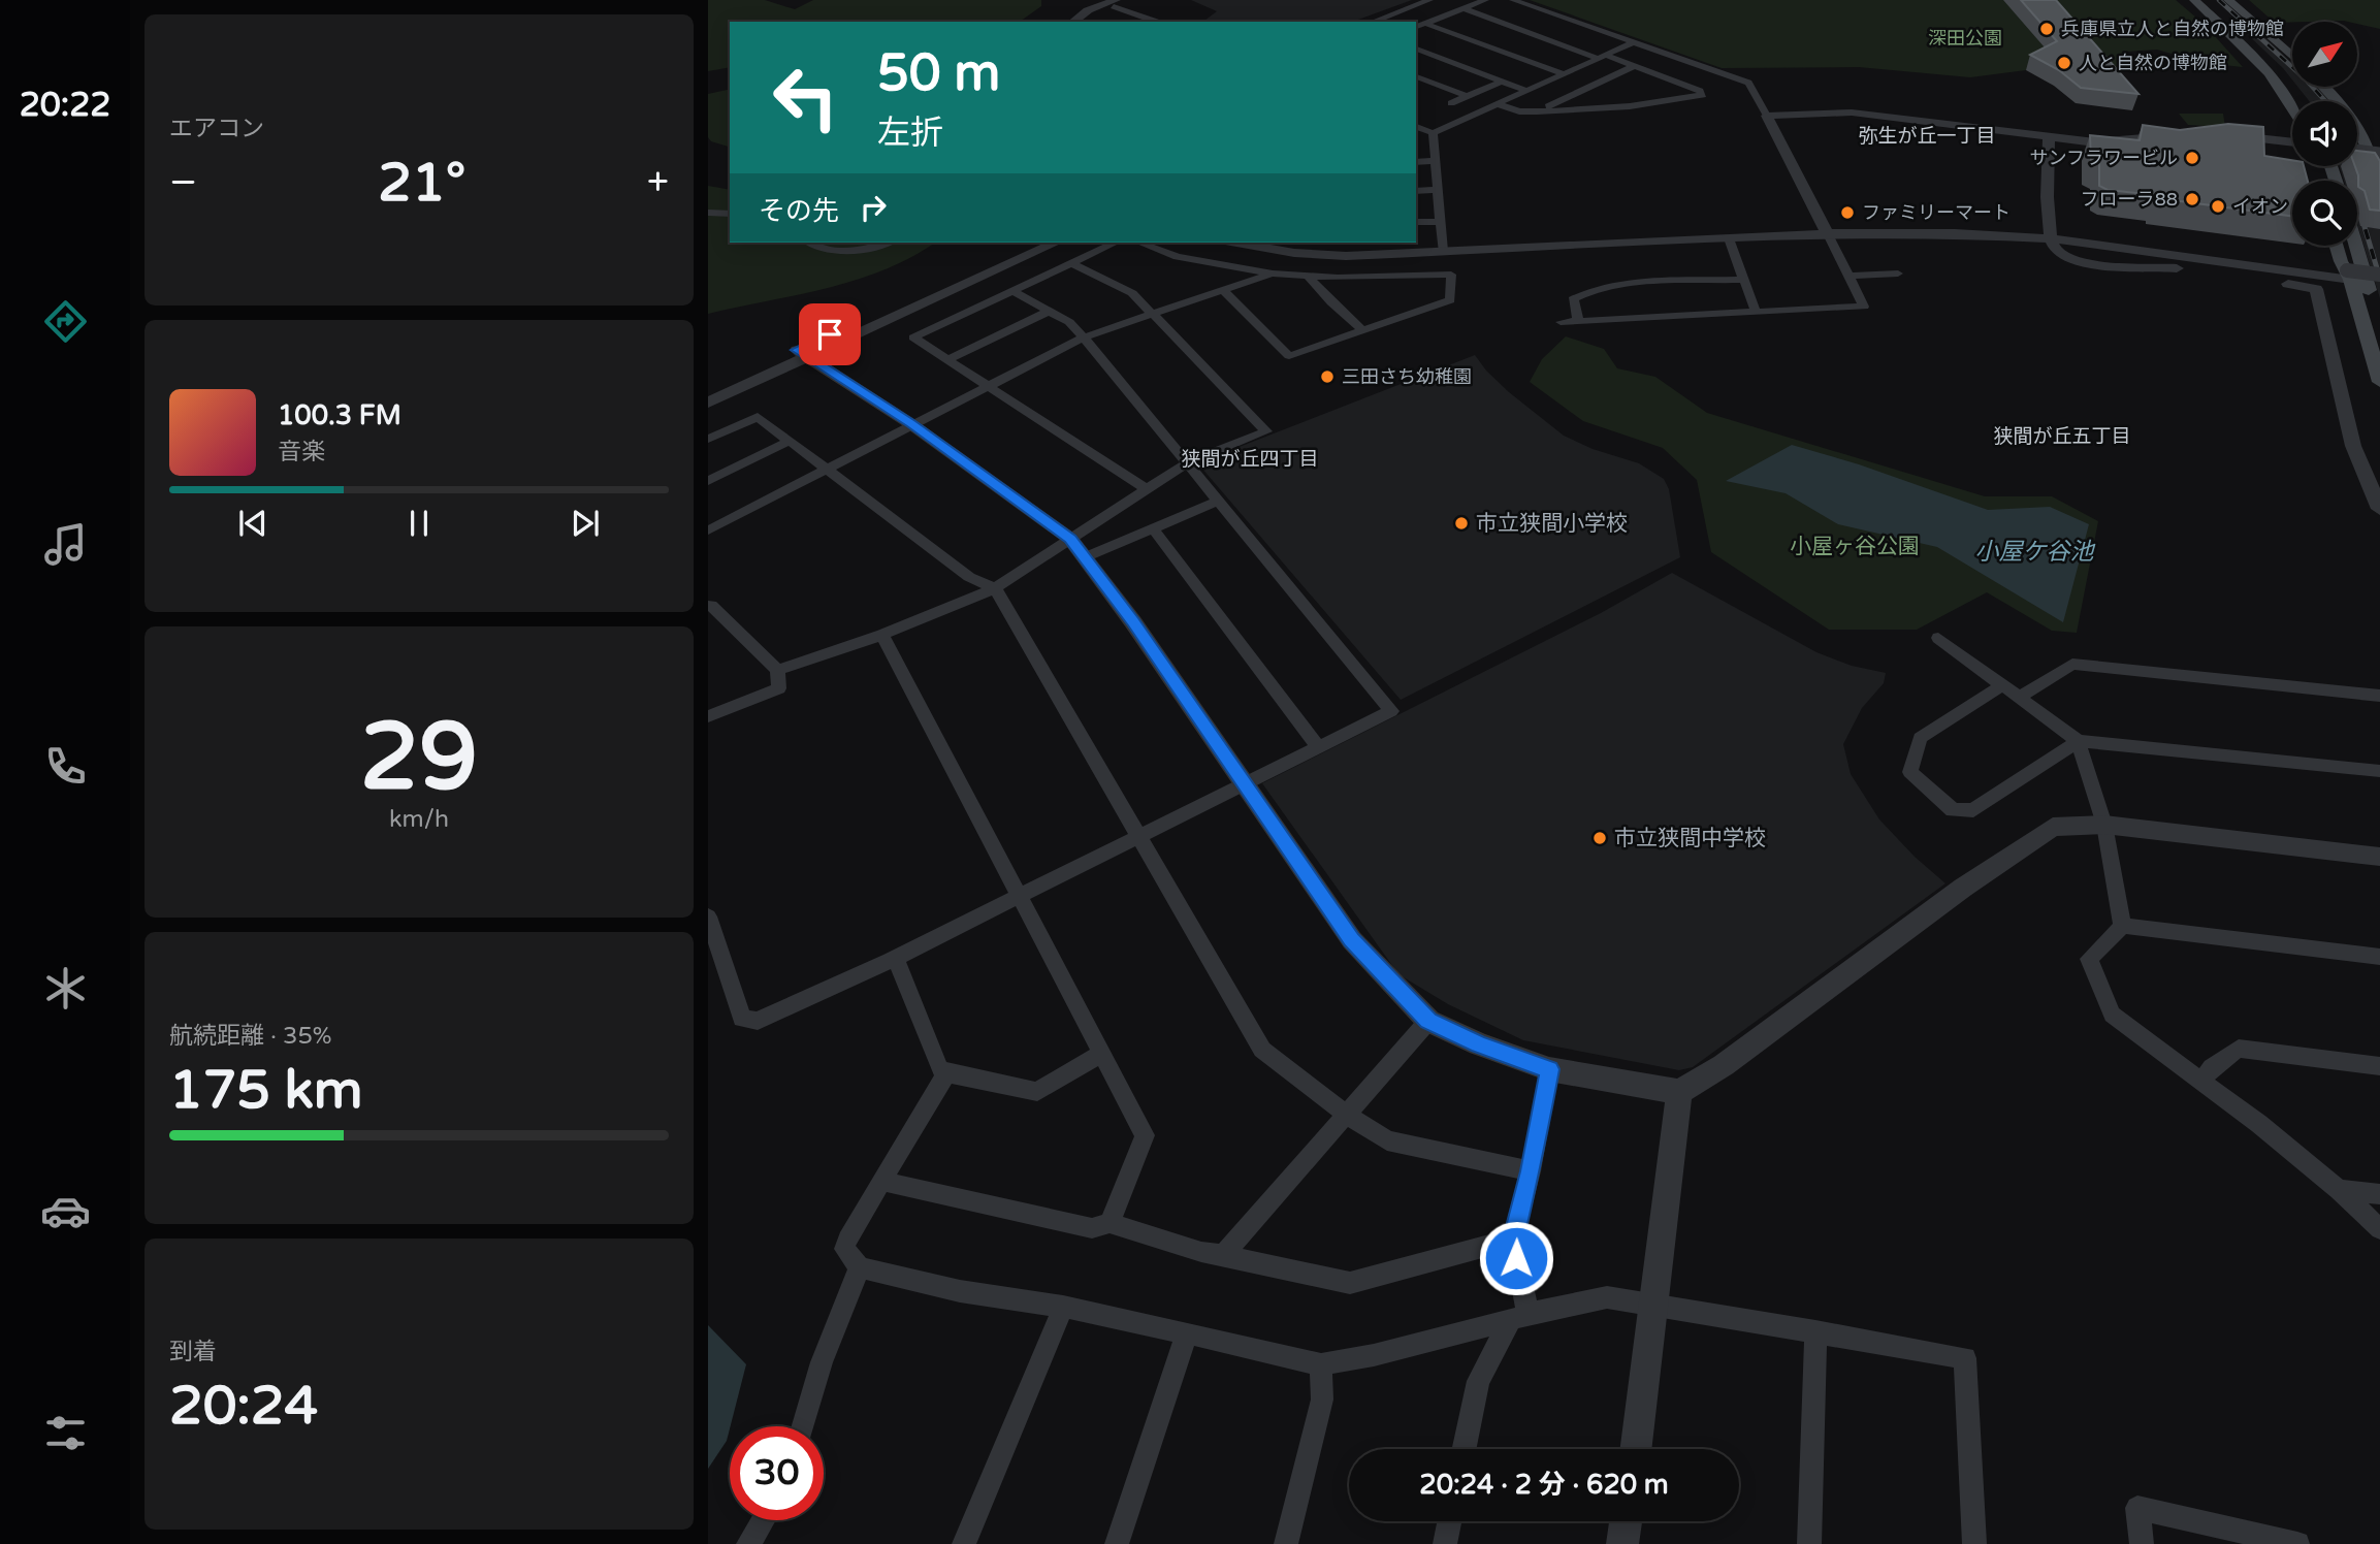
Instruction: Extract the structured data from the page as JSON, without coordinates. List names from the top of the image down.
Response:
{
  "districts": ["弥生が丘一丁目", "狭間が丘五丁目", "狭間が丘四丁目"],
  "water": ["小屋ケ谷池"],
  "parks": ["深田公園", "小屋ヶ谷公園"],
  "places": [
    "兵庫県立人と自然の博物館",
    "人と自然の博物館",
    "サンフラワービル",
    "フローラ88",
    "イオン",
    "ファミリーマート",
    "三田さち幼稚園",
    "市立狭間小学校",
    "市立狭間中学校"
  ],
  "north": "top right",
  "page": {
    "tabs": "20:22",
    "tile": [
      "エアコン",
      ["29", "km/h"],
      ["航続距離 · 35%", "175 km"],
      ["到着", "20:24"]
    ],
    "turn": ["50 m", "左折"],
    "heat": ["−", "21°", "+"],
    "then": "その先",
    "song": ["100.3 FM", "音楽"],
    "limit": "30",
    "trip": "20:24 · 2 分 · 620 m"
  }
}
